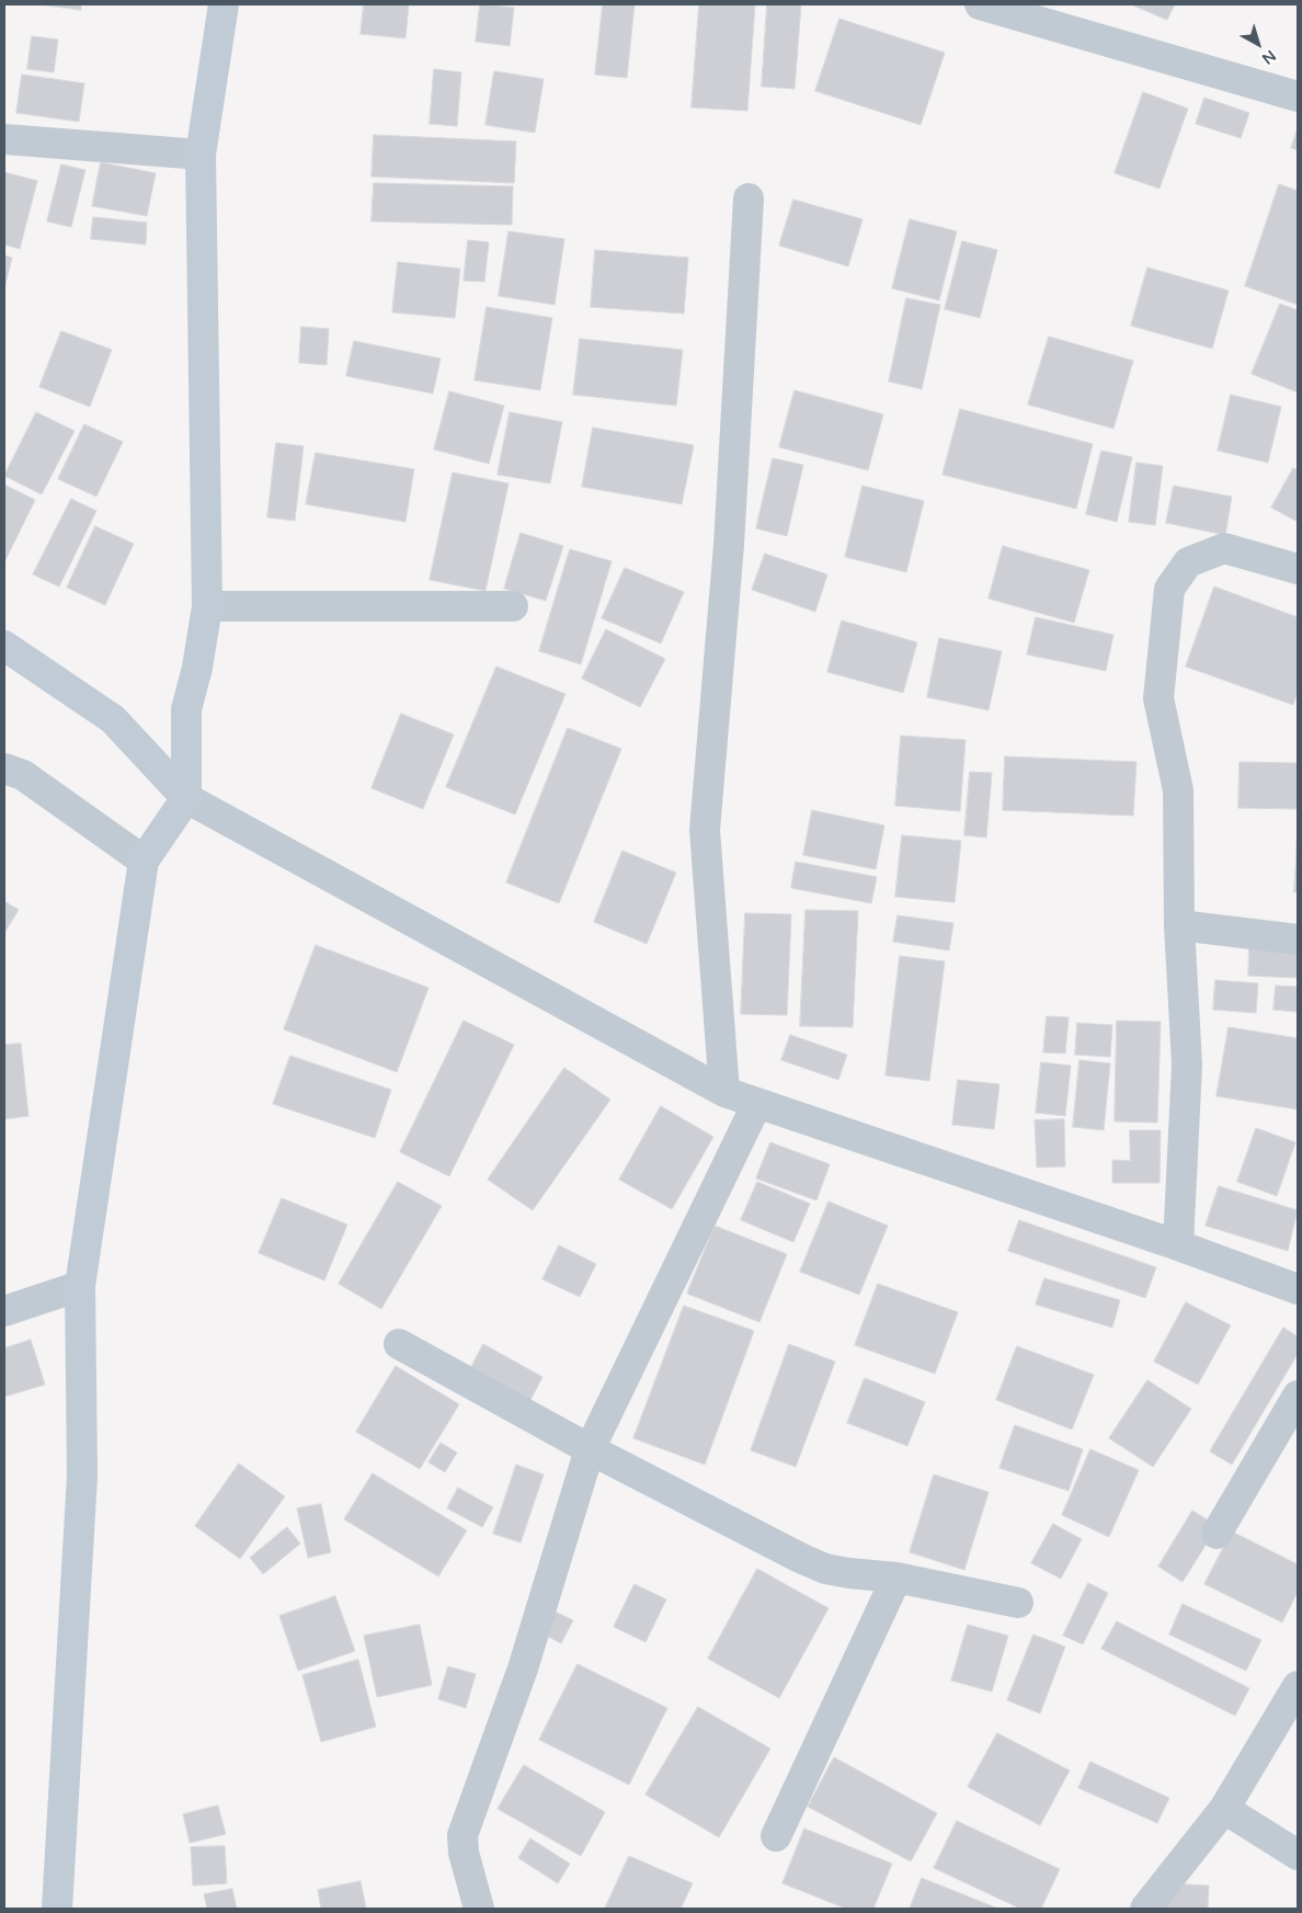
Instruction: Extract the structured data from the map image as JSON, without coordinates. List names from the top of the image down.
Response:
{
  "north": "bottom right"
}
